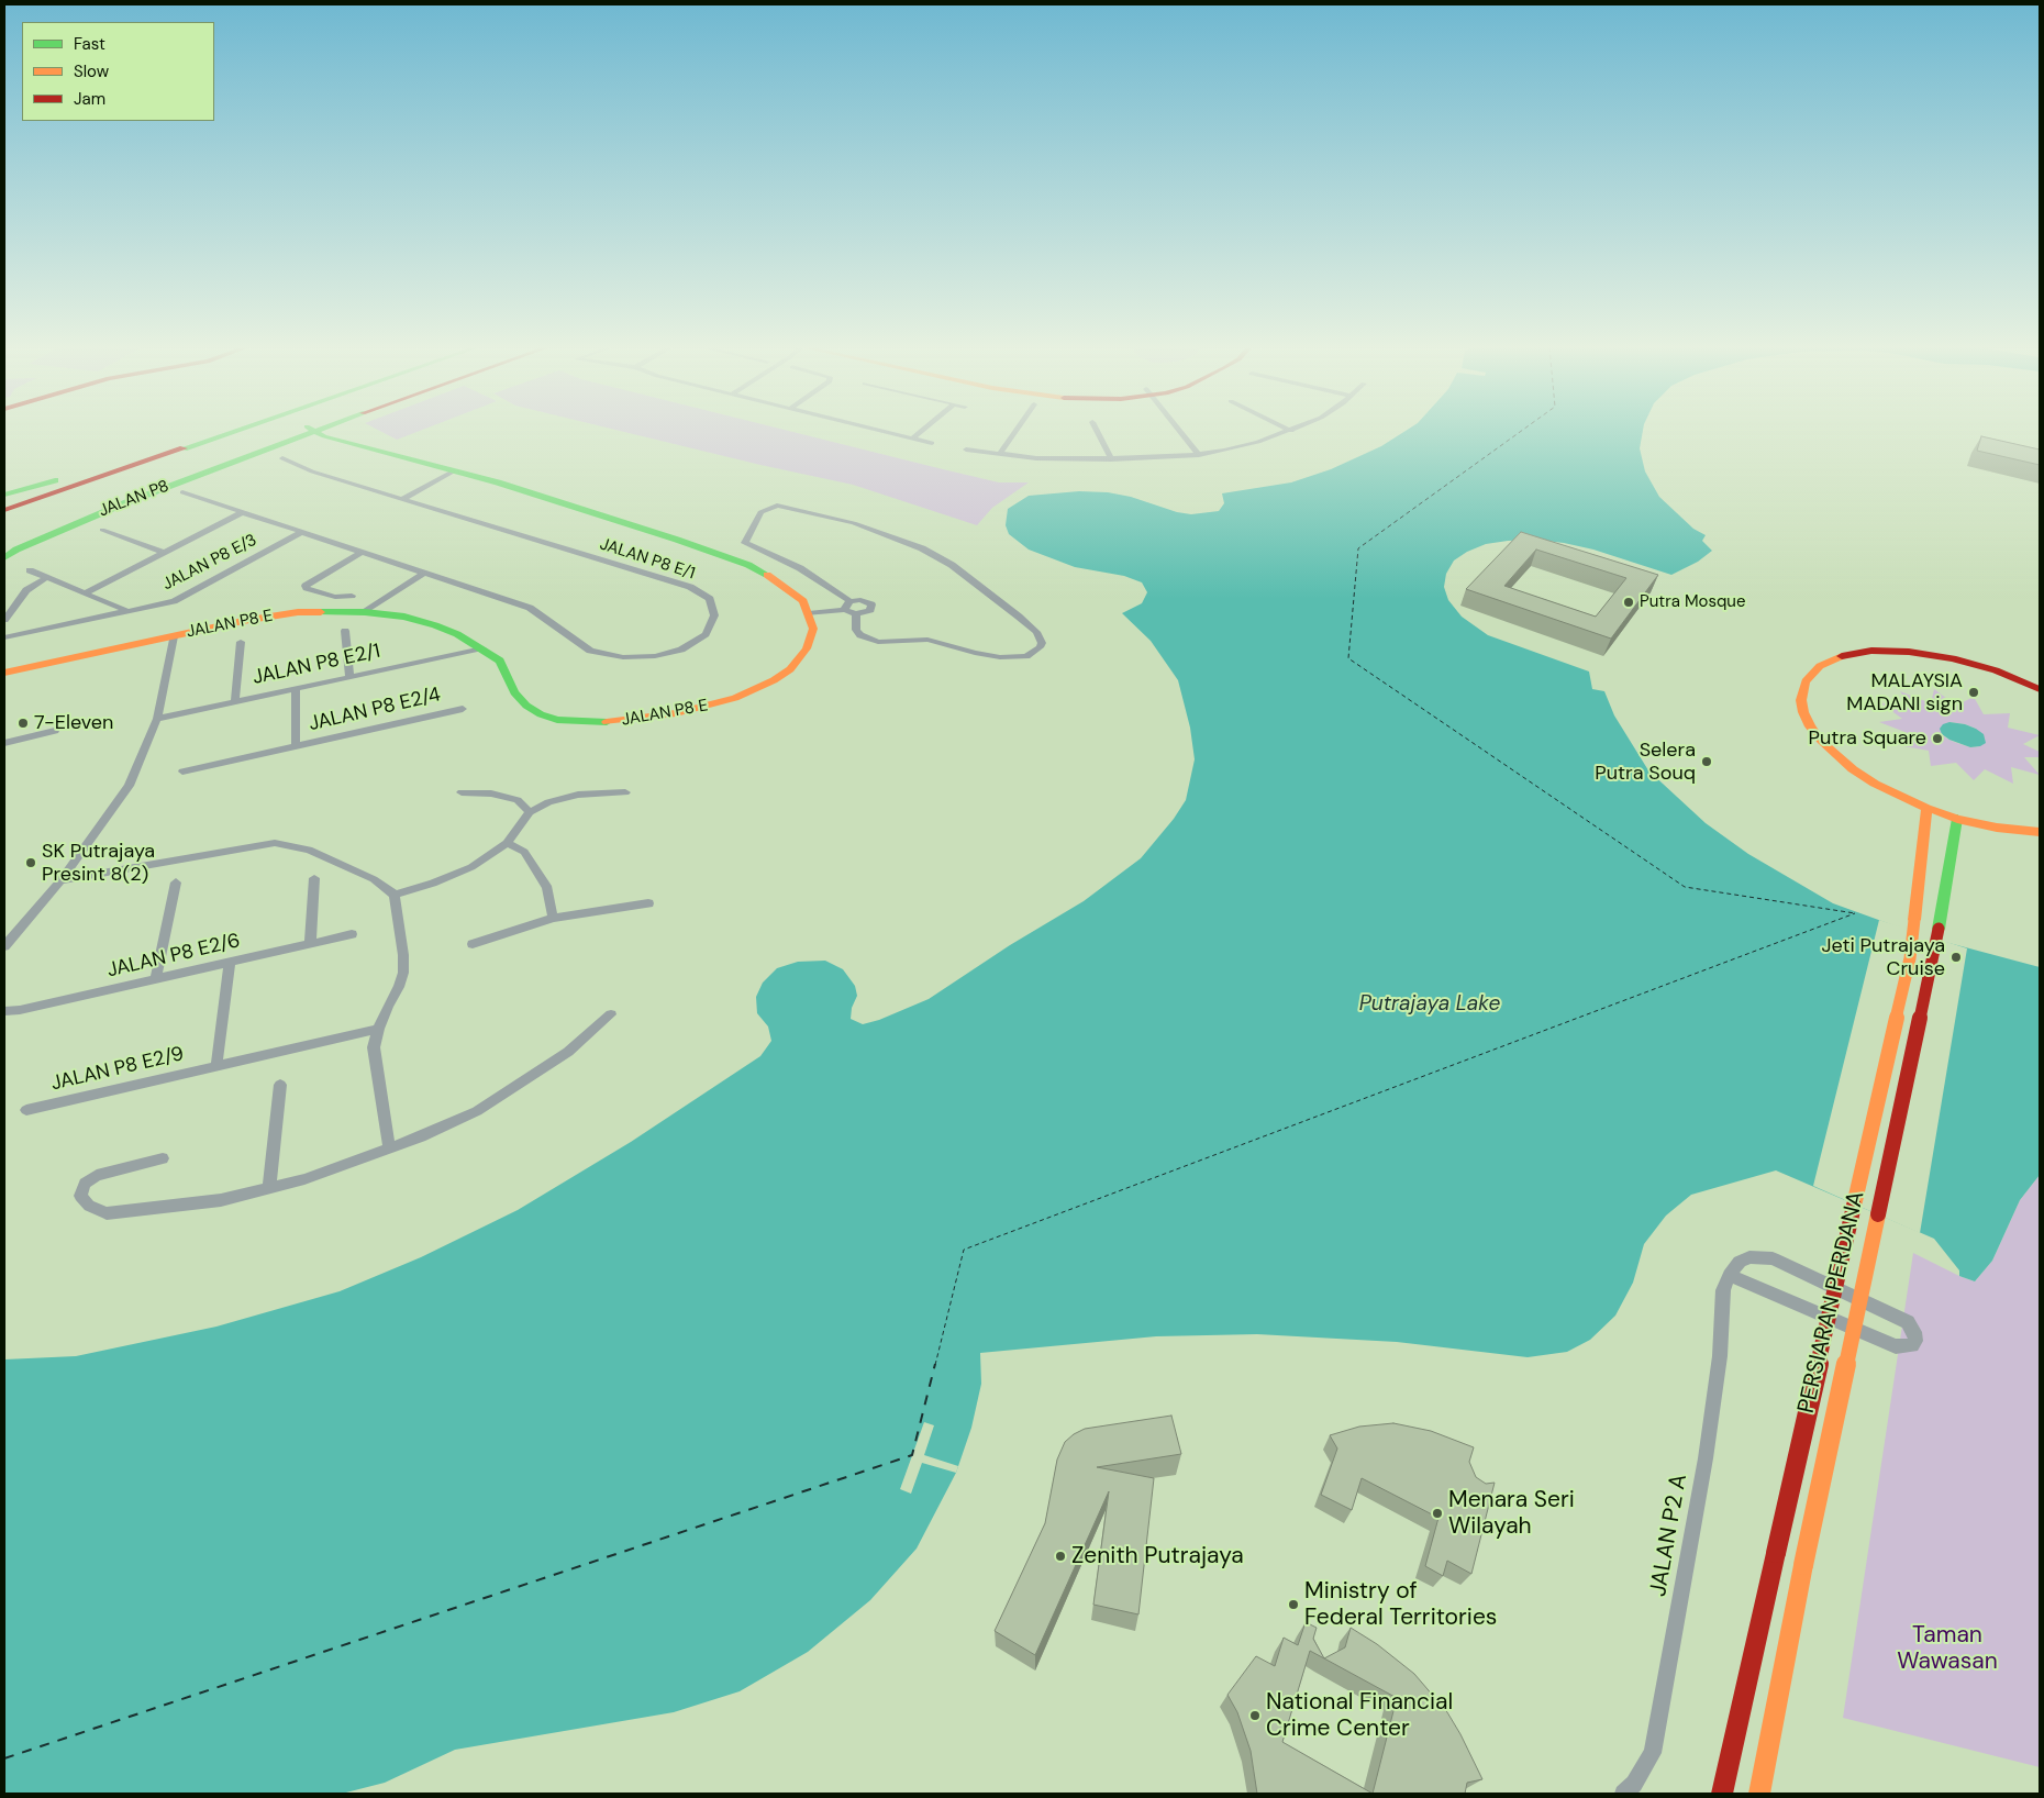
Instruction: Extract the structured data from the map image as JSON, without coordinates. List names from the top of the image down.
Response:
{
  "streets": {
    "street": [
      "JALAN P8",
      "JALAN P8 E/1",
      "JALAN P8 E/3",
      "JALAN P8 E",
      "JALAN P8 E2/1",
      "JALAN P8 E2/4",
      "JALAN P8 E2/6",
      "JALAN P8 E2/9",
      "PERSIARAN PERDANA",
      "JALAN P2 A"
    ]
  },
  "crossings": [
    ["JALAN P8 E/1", "JALAN P8 E/3"],
    ["JALAN P8 E", "JALAN P8 E2/1"],
    ["JALAN P8 E2/1", "JALAN P8 E2/4"]
  ],
  "water": ["Putrajaya Lake"],
  "parks": ["Taman Wawasan"],
  "places": [
    "Putra Mosque",
    "MALAYSIA MADANI sign",
    "7-Eleven",
    "Putra Square",
    "Selera Putra Souq",
    "SK Putrajaya Presint 8(2)",
    "Jeti Putrajaya Cruise",
    "Menara Seri Wilayah",
    "Zenith Putrajaya",
    "Ministry of Federal Territories",
    "National Financial Crime Center"
  ],
  "legend": ["Fast", "Slow", "Jam"]
}
